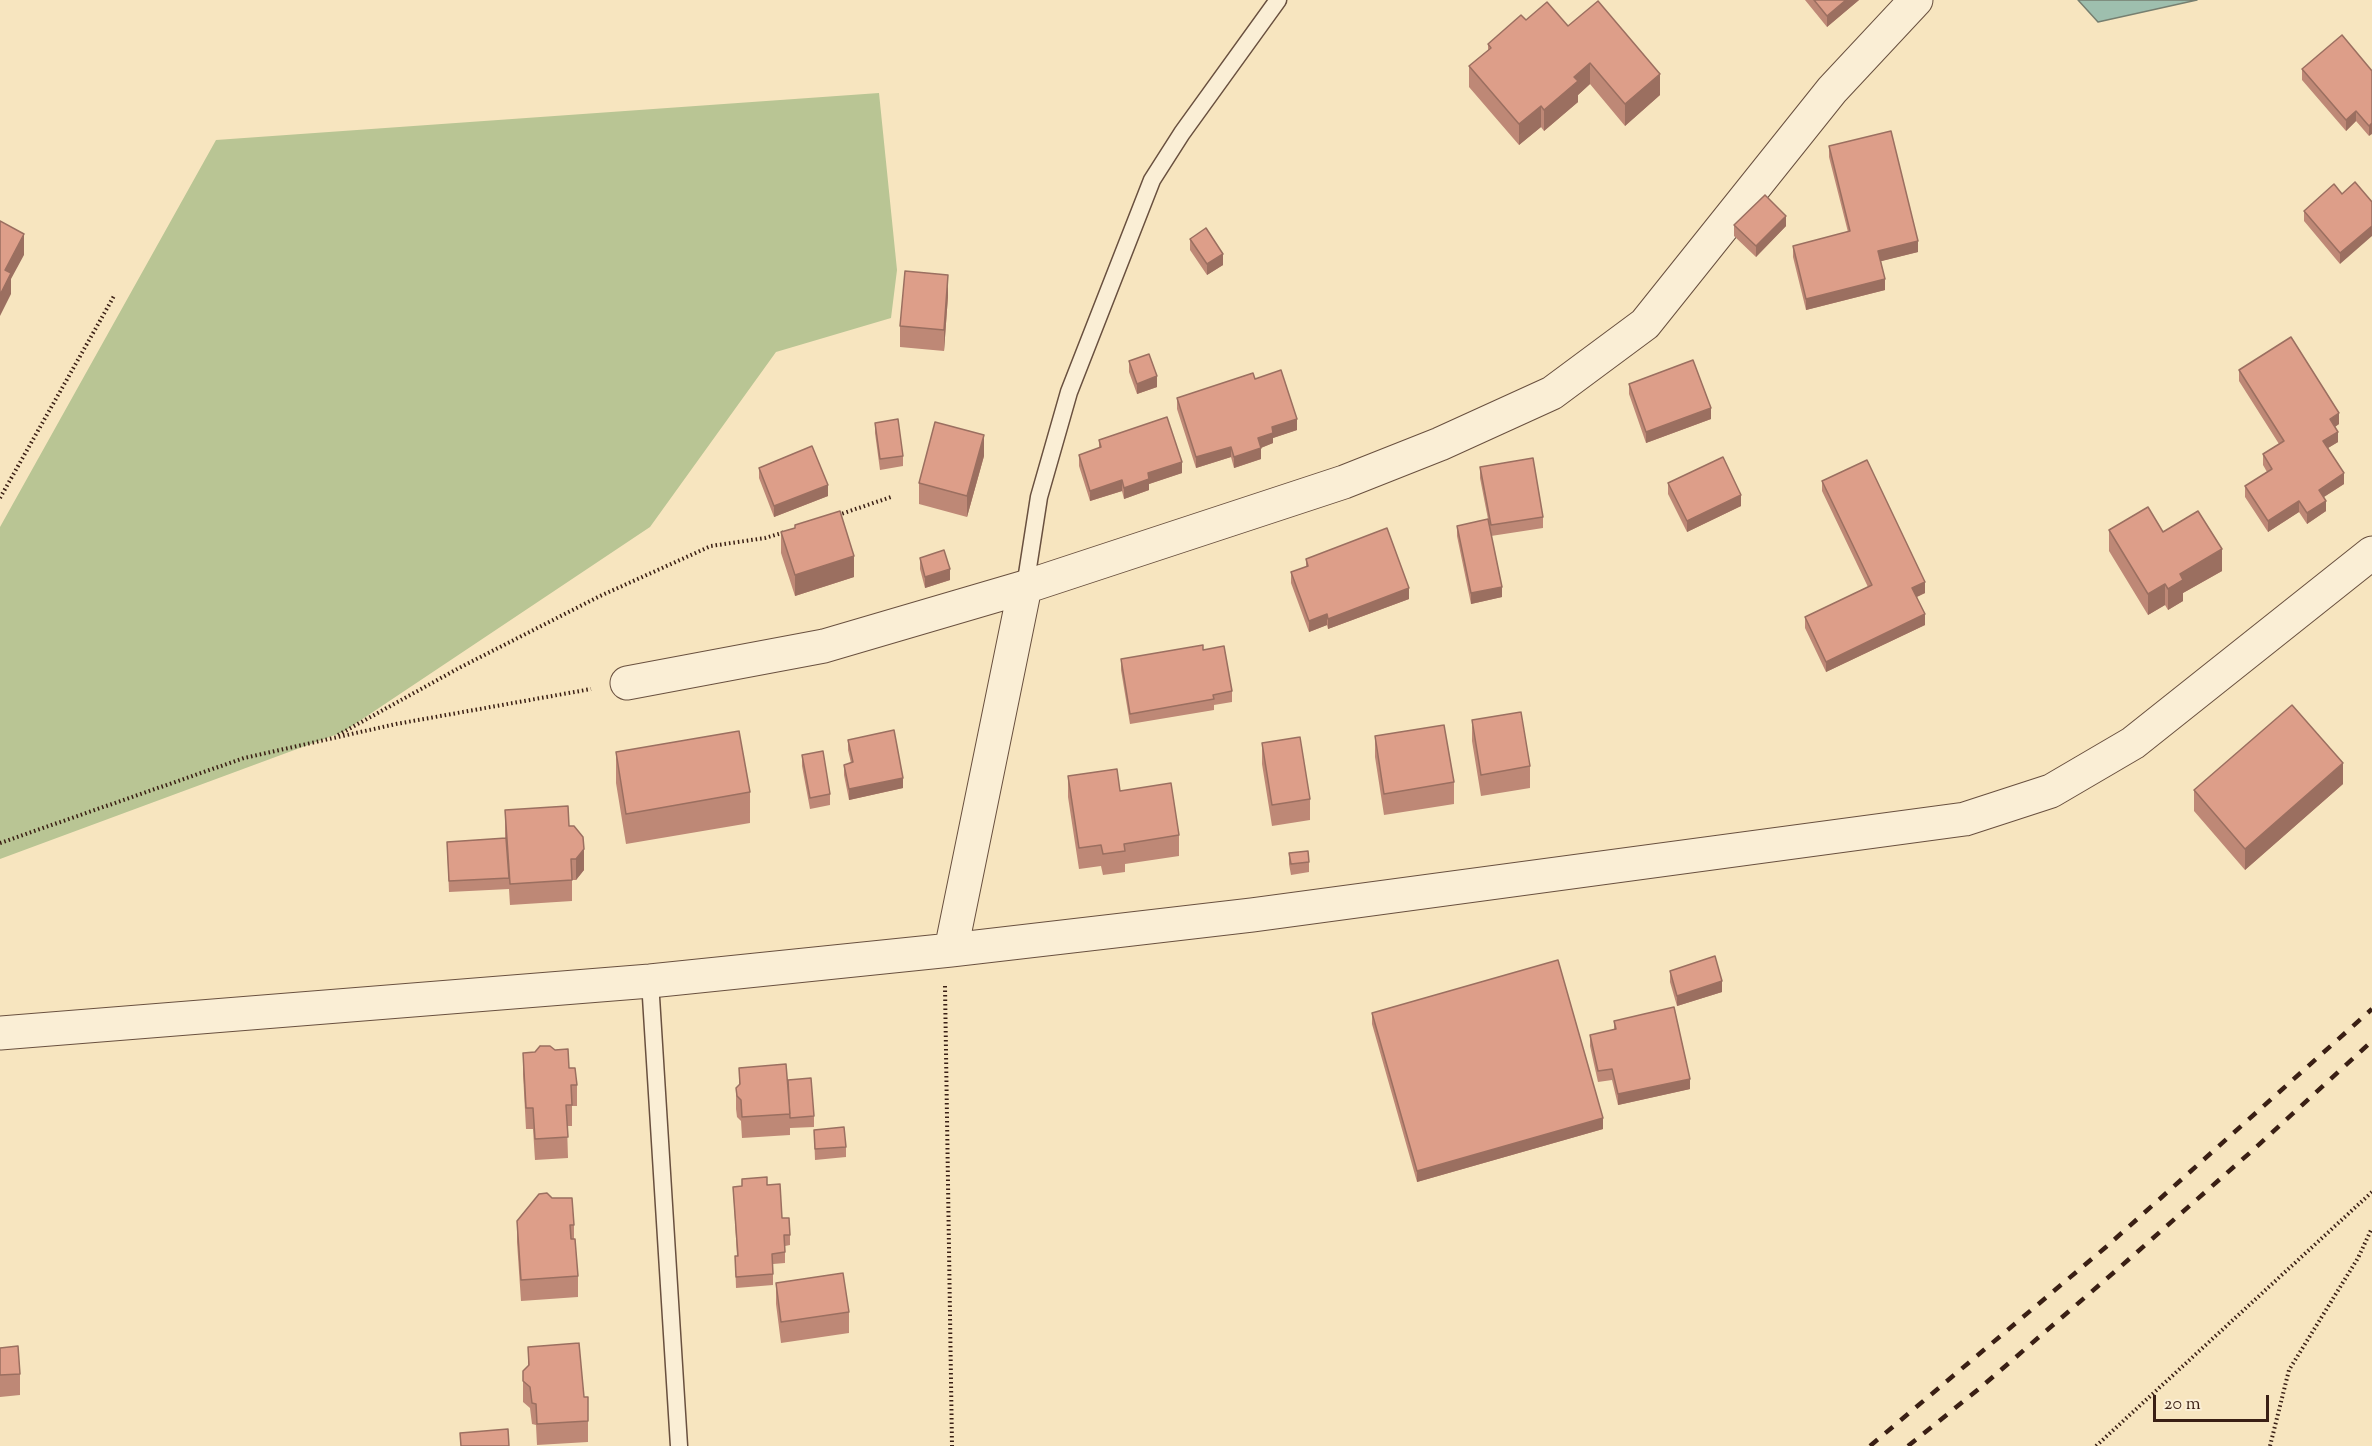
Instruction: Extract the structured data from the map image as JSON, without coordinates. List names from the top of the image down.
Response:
{
  "scale_bar": "20 m"
}
